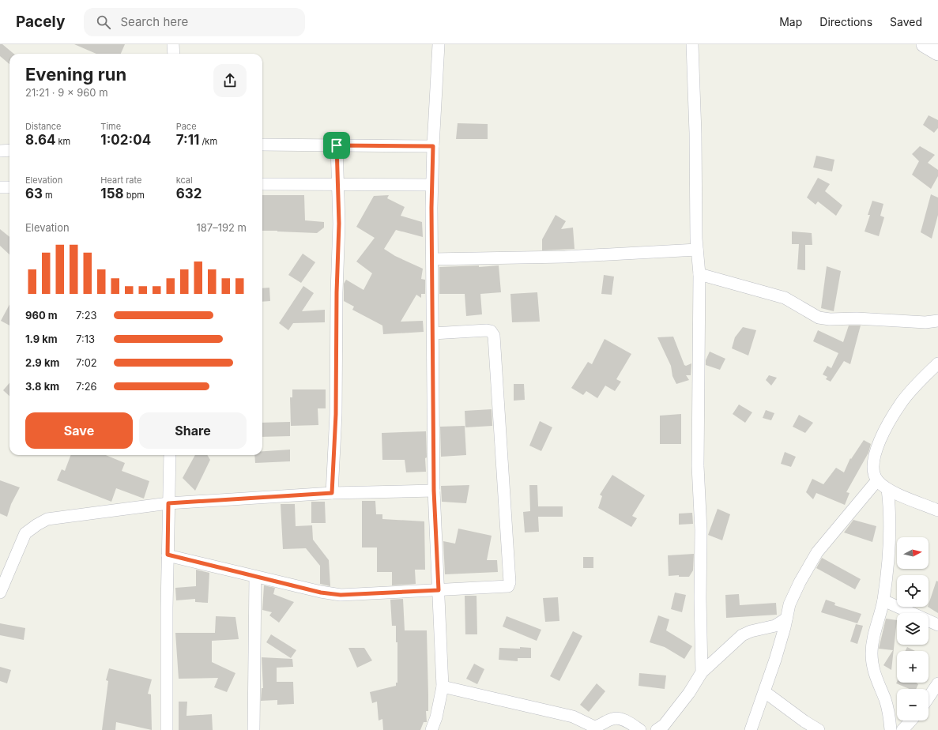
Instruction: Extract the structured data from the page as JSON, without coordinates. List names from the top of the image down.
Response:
{
  "north": "right",
  "page": {
    "header": "Pacely",
    "search": "Search here",
    "nav": ["Map", "Directions", "Saved"],
    "heading": ["Evening run", "21:21 · 9 × 960 m"],
    "stats": [
      ["Distance", "8.64 km"],
      ["Time", "1:02:04"],
      ["Pace", "7:11 /km"],
      ["Elevation", "63 m"],
      ["Heart rate", "158 bpm"],
      ["kcal", "632"]
    ],
    "chart": ["Elevation", "187–192 m"],
    "list": [
      {
        "name": "960 m",
        "note": "7:23"
      },
      {
        "name": "1.9 km",
        "note": "7:13"
      },
      {
        "name": "2.9 km",
        "note": "7:02"
      },
      {
        "name": "3.8 km",
        "note": "7:26"
      }
    ],
    "buttons": ["Save", "Share"],
    "map_buttons": ["+", "−"]
  }
}
